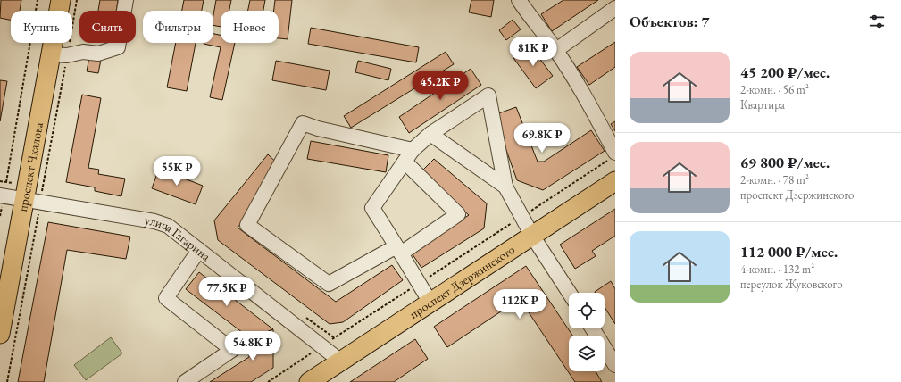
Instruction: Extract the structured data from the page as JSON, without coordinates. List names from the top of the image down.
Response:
{
  "streets": {
    "main road": ["проспект Чкалова", "проспект Дзержинского"],
    "street": ["улица Гагарина"]
  },
  "crossings": [
    ["проспект Чкалова", "улица Гагарина"],
    ["улица Гагарина", "проспект Дзержинского"]
  ],
  "page": {
    "heading": "Объектов: 7",
    "chip": [
      "Купить",
      "Снять",
      "Фильтры",
      "Новое"
    ],
    "price": [
      "81K ₽",
      "45.2K ₽",
      "69.8K ₽",
      "55K ₽",
      "77.5K ₽",
      "112K ₽",
      "54.8K ₽"
    ],
    "list": [
      {
        "name": "45 200 ₽/мес.",
        "note": "2-комн. · 56 m² · Квартира"
      },
      {
        "name": "69 800 ₽/мес.",
        "note": "2-комн. · 78 m² · проспект Дзержинского"
      },
      {
        "name": "112 000 ₽/мес.",
        "note": "4-комн. · 132 m² · переулок Жуковского"
      }
    ]
  }
}
